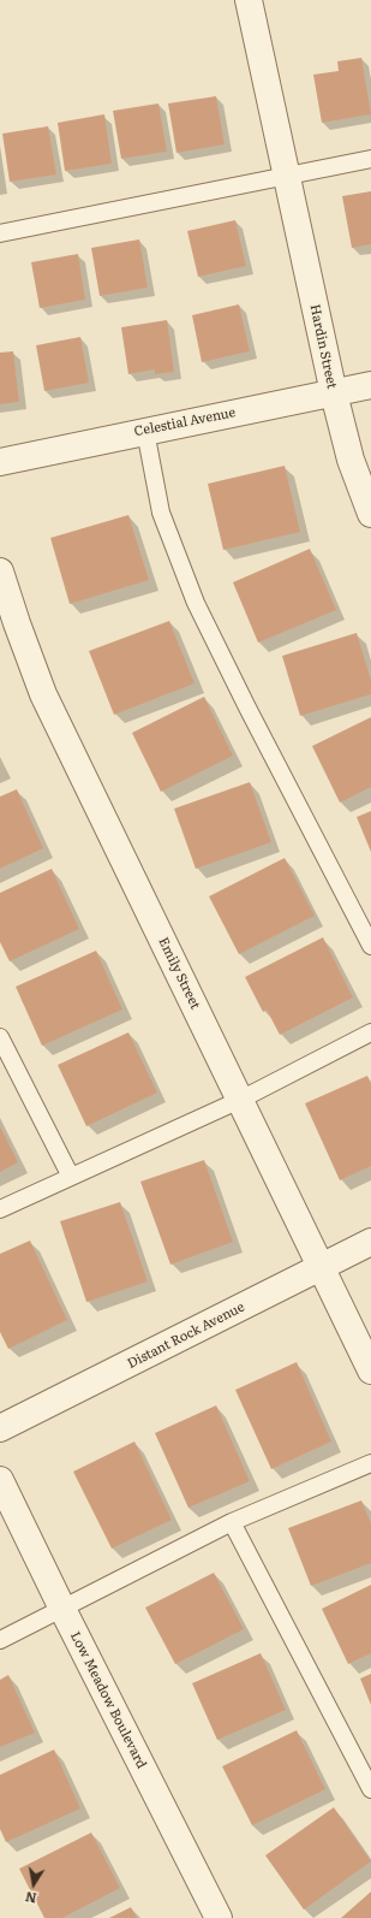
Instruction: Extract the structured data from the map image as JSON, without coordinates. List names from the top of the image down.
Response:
{
  "streets": {
    "street": [
      "Hardin Street",
      "Celestial Avenue",
      "Emily Street",
      "Distant Rock Avenue",
      "Low Meadow Boulevard"
    ]
  },
  "crossings": [
    ["Hardin Street", "Celestial Avenue"],
    ["Emily Street", "Distant Rock Avenue"]
  ],
  "north": "bottom"
}
